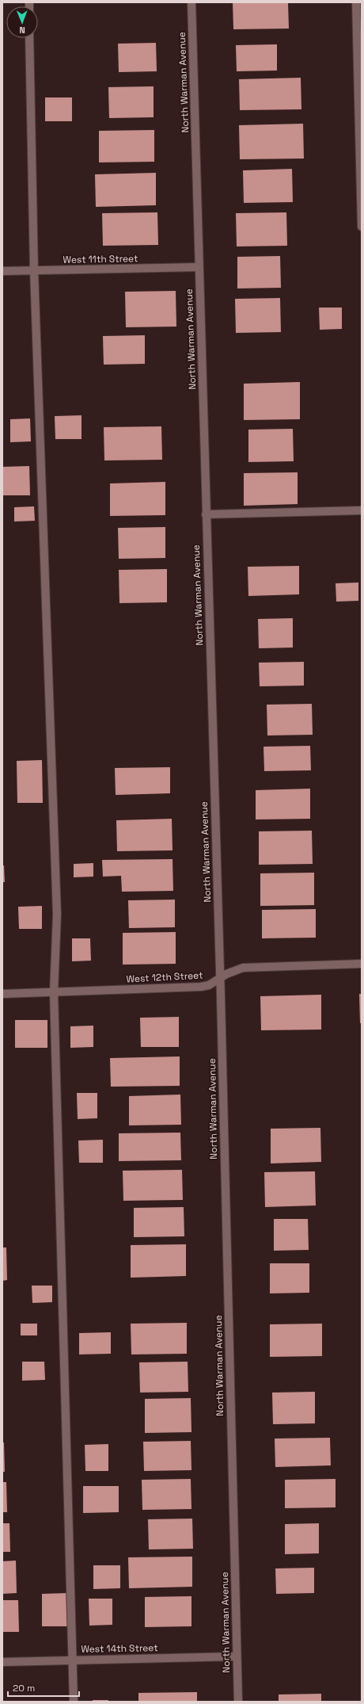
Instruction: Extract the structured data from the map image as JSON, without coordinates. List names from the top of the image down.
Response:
{
  "streets": {
    "street": [
      "North Warman Avenue",
      "West 11th Street",
      "West 12th Street",
      "West 14th Street"
    ]
  },
  "crossings": [
    ["North Warman Avenue", "West 11th Street"],
    ["North Warman Avenue", "West 12th Street"],
    ["North Warman Avenue", "West 14th Street"]
  ],
  "scale_bar": "20 m",
  "north": "bottom"
}
